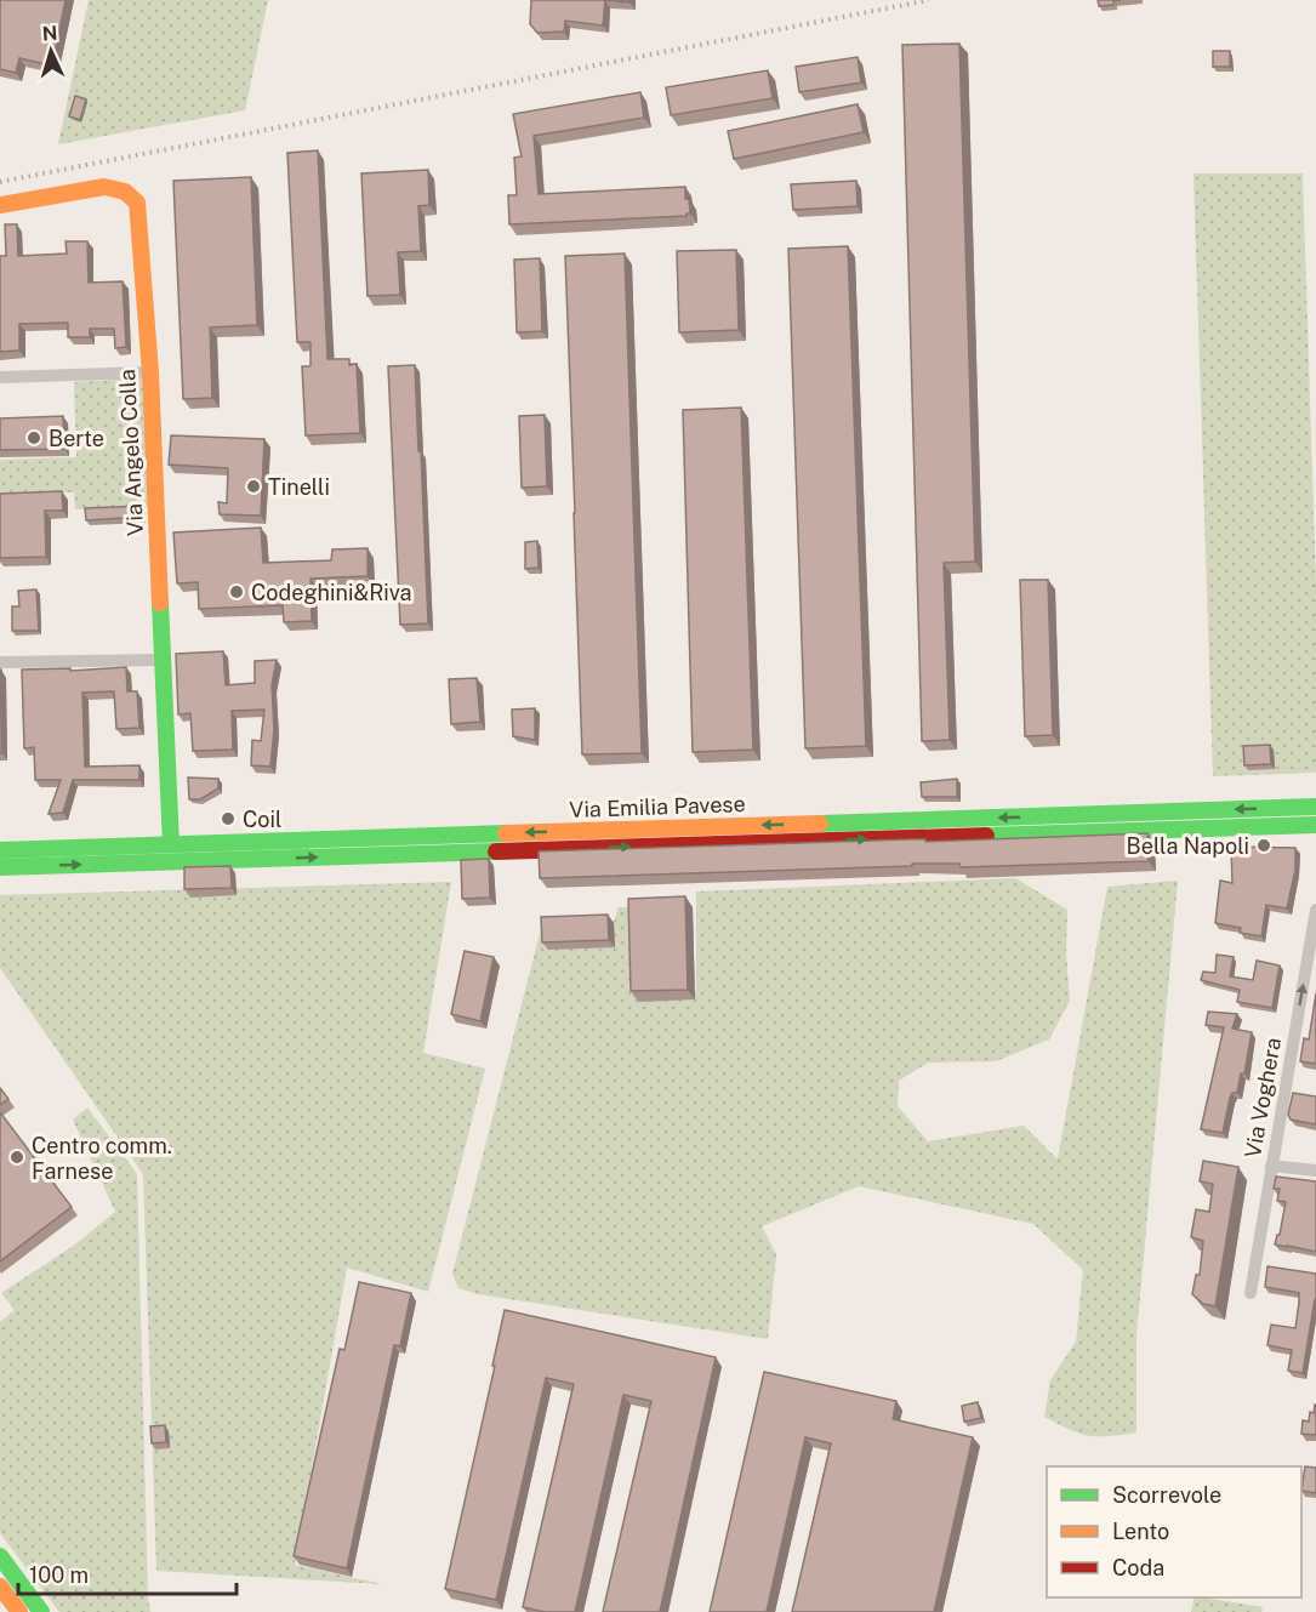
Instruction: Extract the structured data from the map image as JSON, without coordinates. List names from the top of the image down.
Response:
{
  "streets": {
    "main road": ["Via Angelo Colla", "Via Emilia Pavese"],
    "street": ["Via Voghera"]
  },
  "crossings": [
    ["Via Angelo Colla", "Via Emilia Pavese"]
  ],
  "one_way": ["Via Voghera"],
  "places": [
    "Berte",
    "Tinelli",
    "Codeghini&Riva",
    "Coil",
    "Bella Napoli",
    "Centro comm. Farnese"
  ],
  "legend": ["Scorrevole", "Lento", "Coda"],
  "scale_bar": "100 m",
  "north": "top"
}
